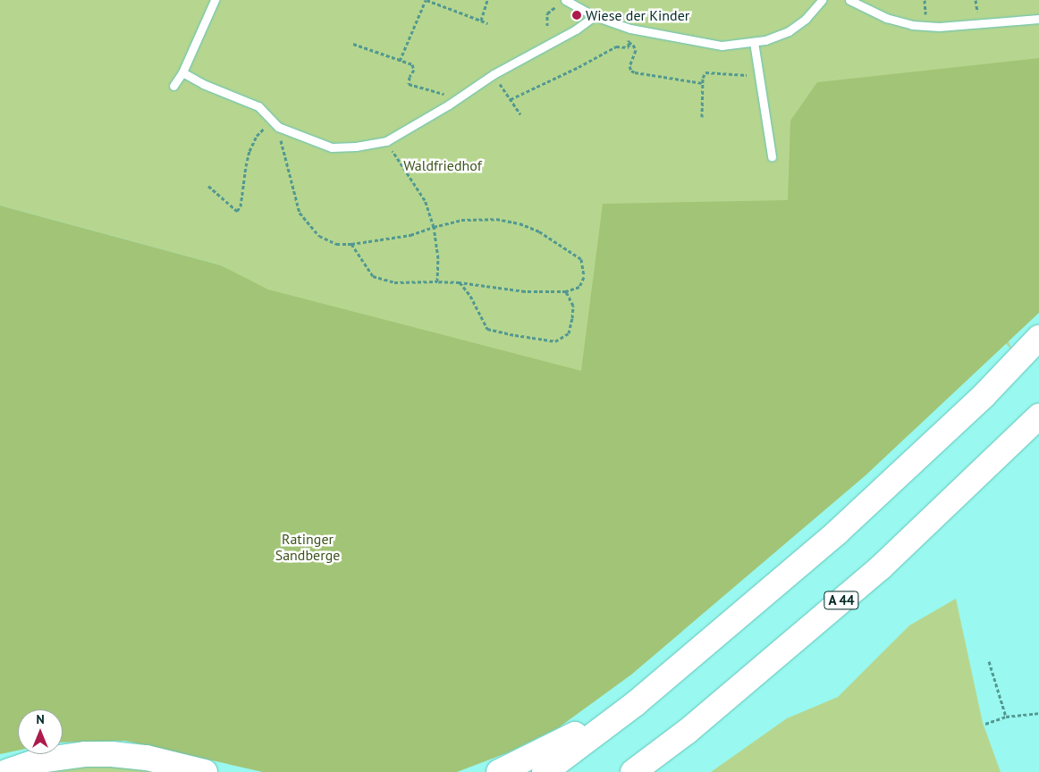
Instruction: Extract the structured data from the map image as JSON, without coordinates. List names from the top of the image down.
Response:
{
  "streets": {
    "highway": ["A 44"]
  },
  "parks": ["Waldfriedhof", "Ratinger Sandberge"],
  "places": ["Wiese der Kinder"],
  "north": "top"
}
